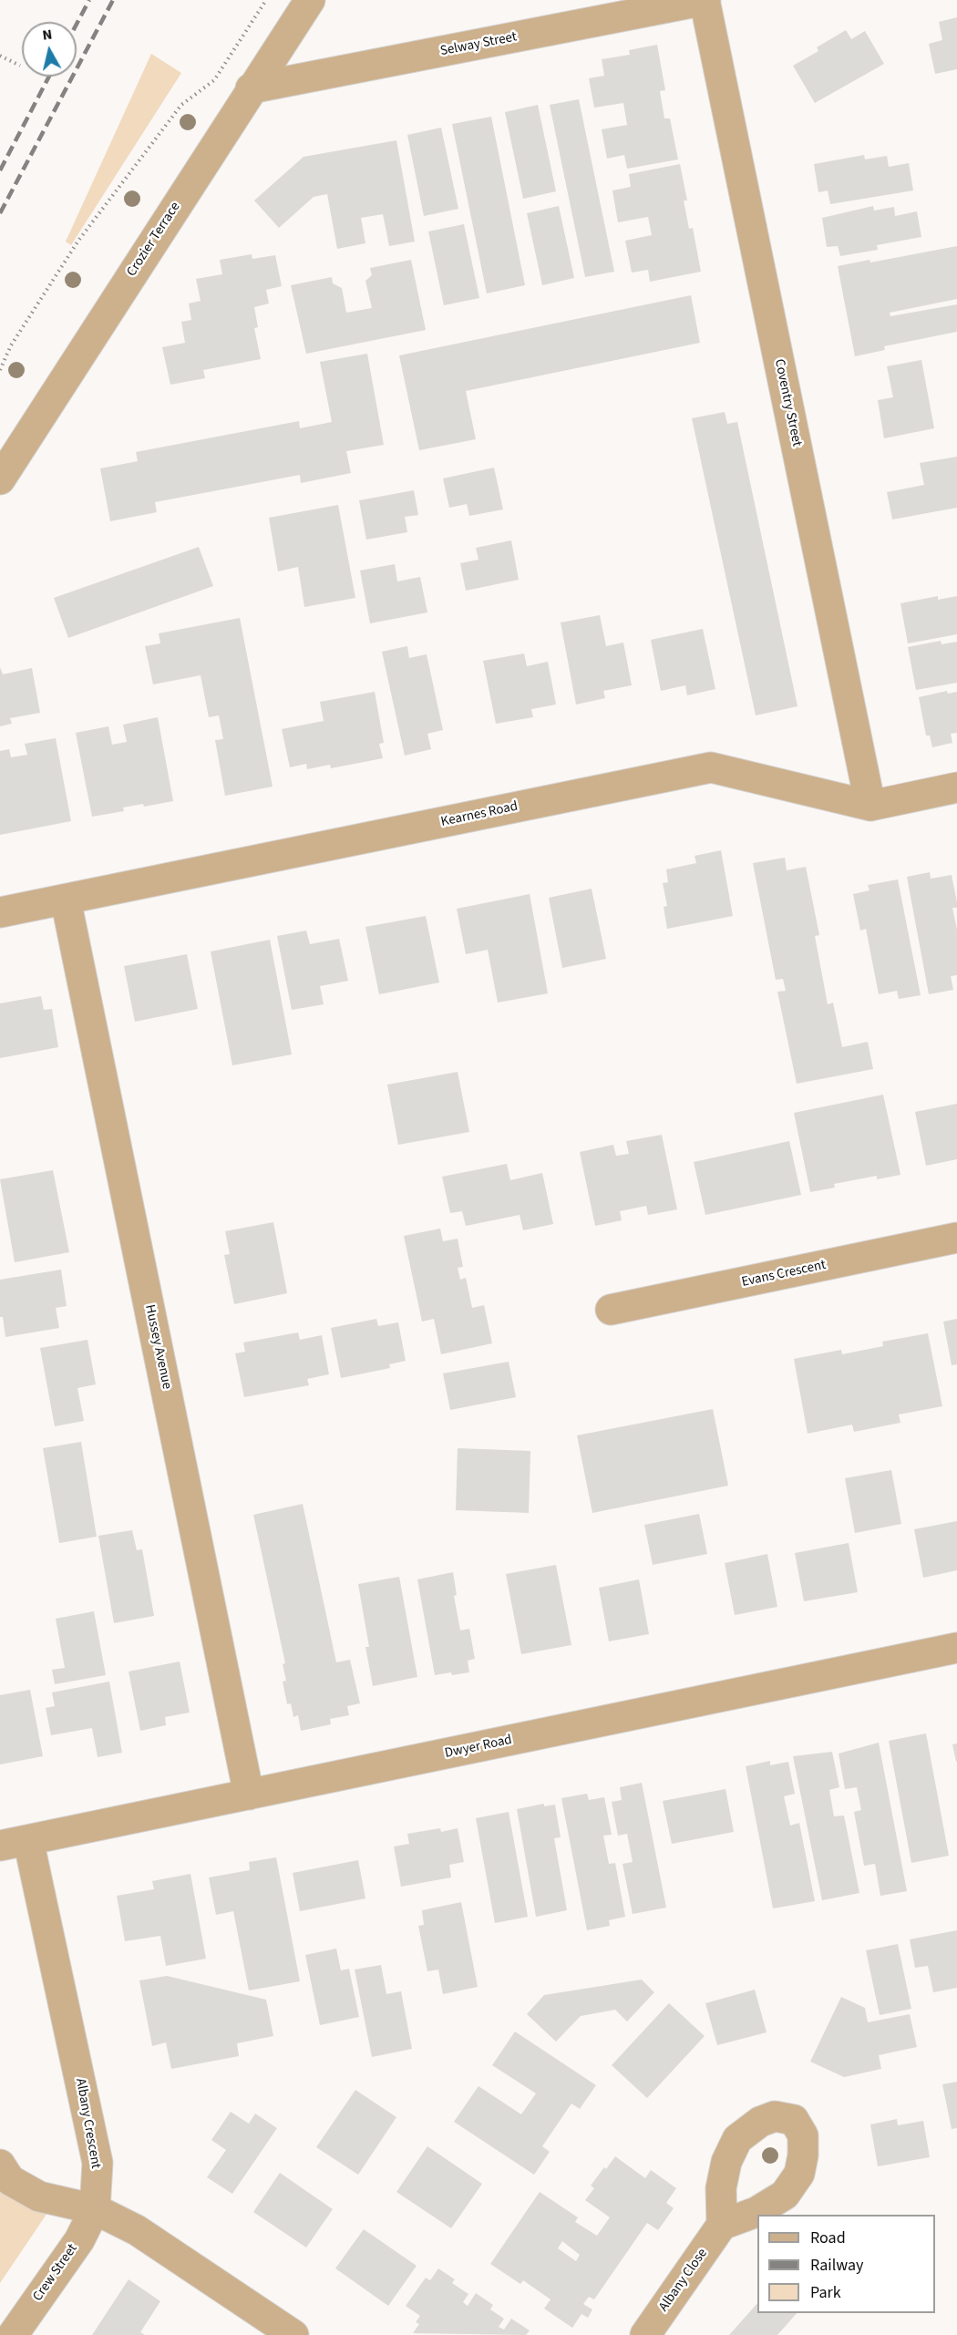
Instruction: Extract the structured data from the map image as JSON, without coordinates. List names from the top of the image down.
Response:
{
  "streets": {
    "street": [
      "Selway Street",
      "Crozier Terrace",
      "Coventry Street",
      "Kearnes Road",
      "Evans Crescent",
      "Hussey Avenue",
      "Dwyer Road",
      "Albany Crescent",
      "Crew Street",
      "Albany Close"
    ]
  },
  "crossings": [
    ["Selway Street", "Crozier Terrace"],
    ["Selway Street", "Coventry Street"],
    ["Coventry Street", "Kearnes Road"],
    ["Kearnes Road", "Hussey Avenue"],
    ["Hussey Avenue", "Dwyer Road"],
    ["Dwyer Road", "Albany Crescent"],
    ["Albany Crescent", "Crew Street"]
  ],
  "legend": ["Road", "Railway", "Park"],
  "north": "top"
}
